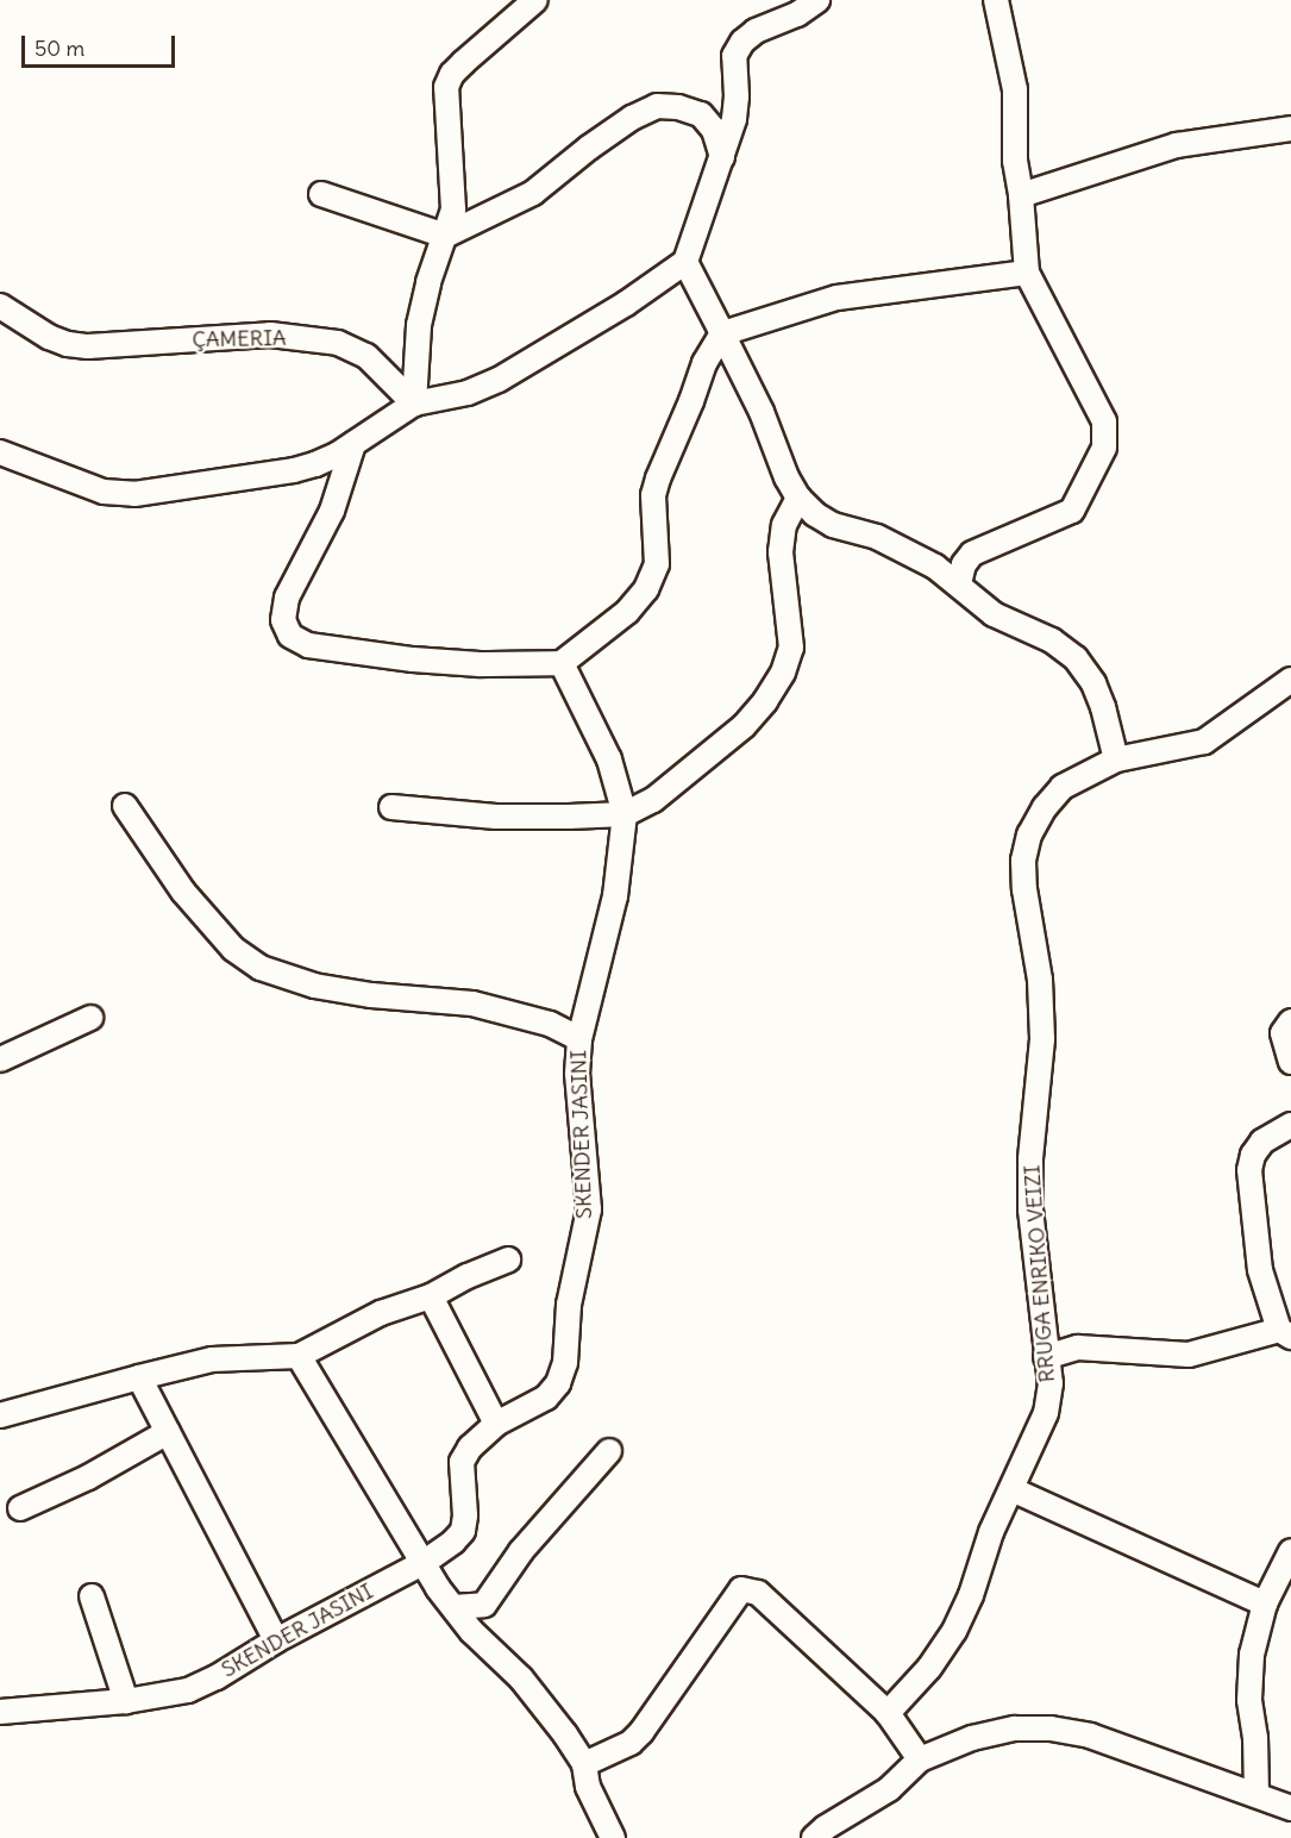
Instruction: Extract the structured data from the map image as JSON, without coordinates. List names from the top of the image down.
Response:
{
  "streets": {
    "street": ["ÇAMERIA", "SKENDER JASINI", "RRUGA ENRIKO VEIZI"]
  },
  "scale_bar": "50 m"
}
